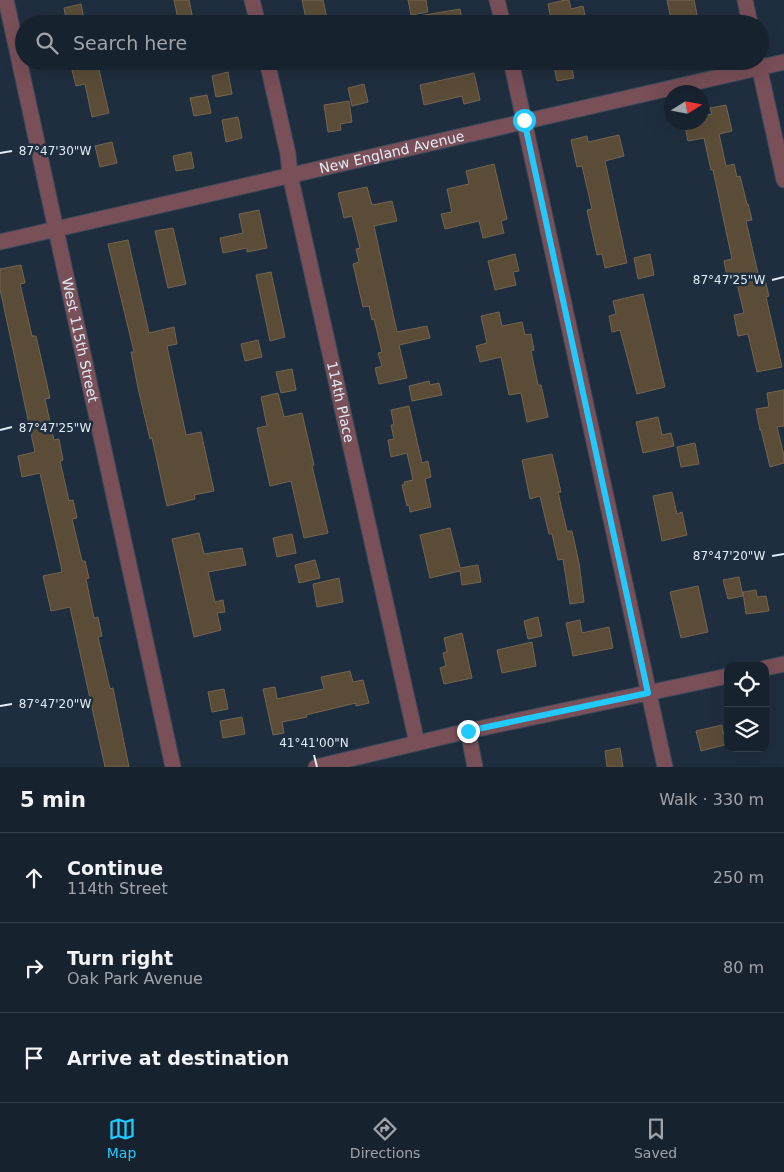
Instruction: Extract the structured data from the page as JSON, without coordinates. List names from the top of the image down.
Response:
{
  "streets": {
    "street": ["New England Avenue", "West 115th Street", "114th Place"]
  },
  "crossings": [
    ["New England Avenue", "West 115th Street"],
    ["New England Avenue", "114th Place"]
  ],
  "north": "right",
  "page": {
    "search": "Search here",
    "heading": ["5 min", "Walk · 330 m"],
    "list": [
      ["Continue", "114th Street", "250 m"],
      ["Turn right", "Oak Park Avenue", "80 m"],
      "Arrive at destination"
    ],
    "nav": ["Map", "Directions", "Saved"]
  },
  "coordinates": [
    "87°47'30\"W",
    "87°47'25\"W",
    "87°47'20\"W",
    "41°41'00\"N"
  ]
}
